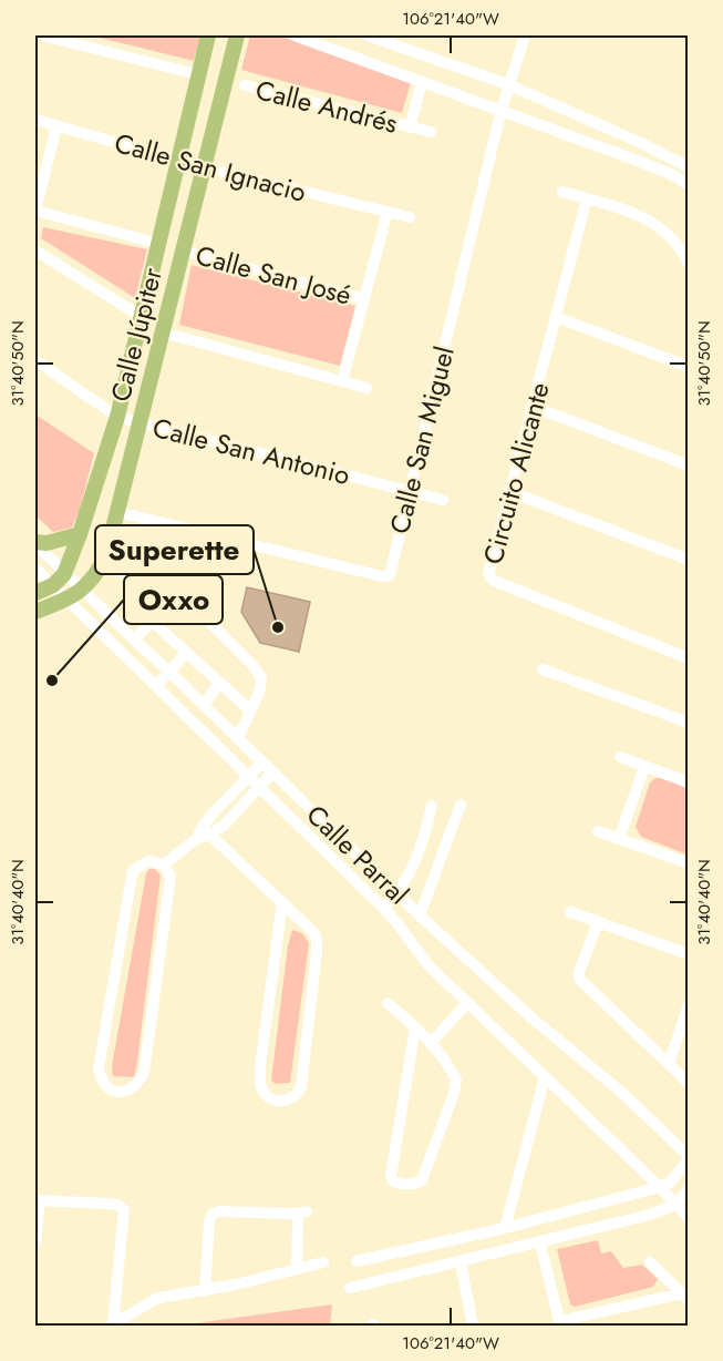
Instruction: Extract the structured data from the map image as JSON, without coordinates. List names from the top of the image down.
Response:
{
  "streets": {
    "main road": ["Calle Júpiter"],
    "street": [
      "Calle Andrés",
      "Calle San Ignacio",
      "Calle San José",
      "Calle San Miguel",
      "Calle San Antonio",
      "Circuito Alicante",
      "Calle Parral"
    ]
  },
  "crossings": [
    ["Calle San Ignacio", "Calle Júpiter"],
    ["Calle San José", "Calle Júpiter"],
    ["Calle Júpiter", "Calle San Miguel"],
    ["Calle Júpiter", "Calle San Antonio"],
    ["Calle Júpiter", "Calle Parral"],
    ["Calle San Miguel", "Calle San Antonio"]
  ],
  "places": ["Superette", "Oxxo"],
  "coordinates": ["106°21'40\"W", "31°40'50\"N", "31°40'40\"N"]
}
